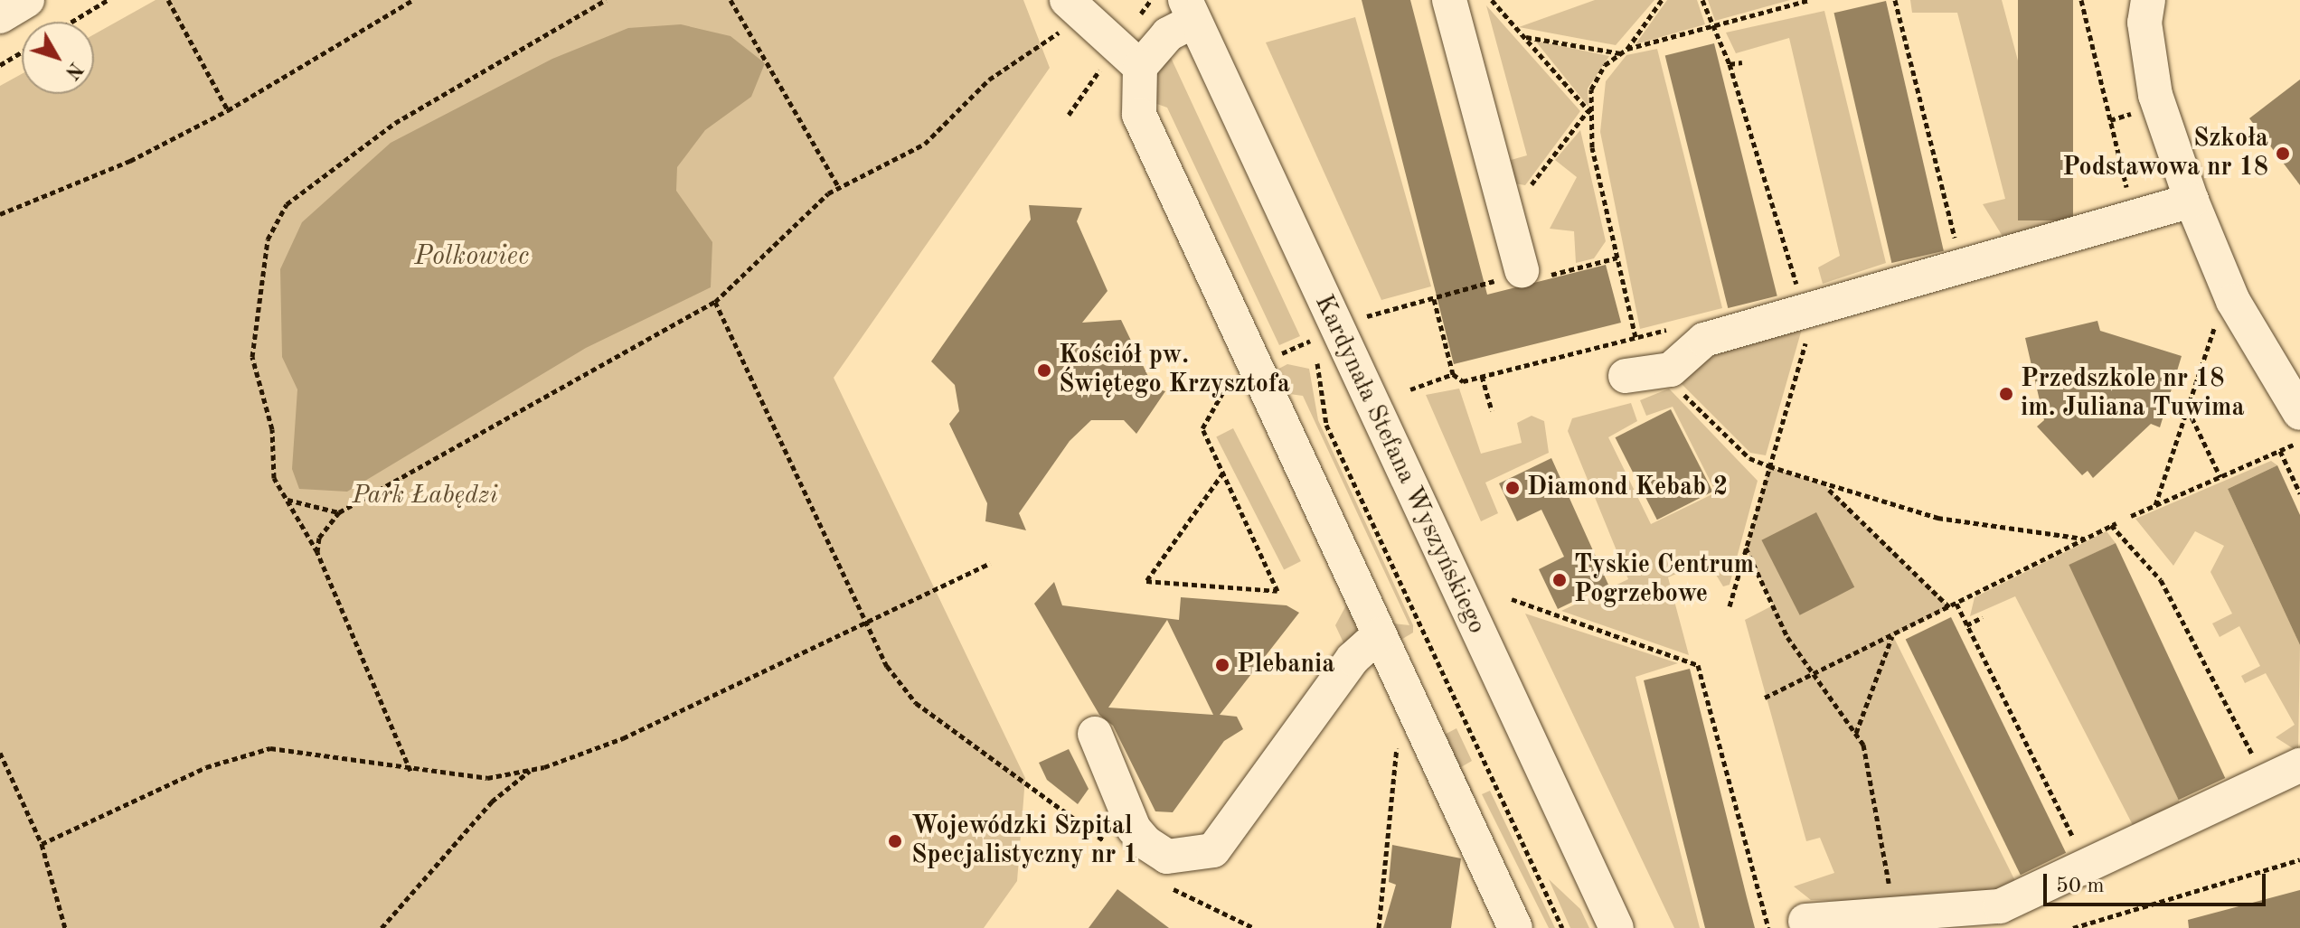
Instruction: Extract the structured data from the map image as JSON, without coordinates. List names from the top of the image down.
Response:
{
  "streets": {
    "street": ["Kardynała Stefana Wyszyńskiego"]
  },
  "water": ["Polkowiec"],
  "parks": ["Park Łabędzi"],
  "places": [
    "Szkoła Podstawowa nr 18",
    "Kościół pw. Świętego Krzysztofa",
    "Przedszkole nr 18 im. Juliana Tuwima",
    "Diamond Kebab 2",
    "Tyskie Centrum Pogrzebowe",
    "Plebania",
    "Wojewódzki Szpital Specjalistyczny nr 1"
  ],
  "scale_bar": "50 m",
  "north": "bottom right"
}
